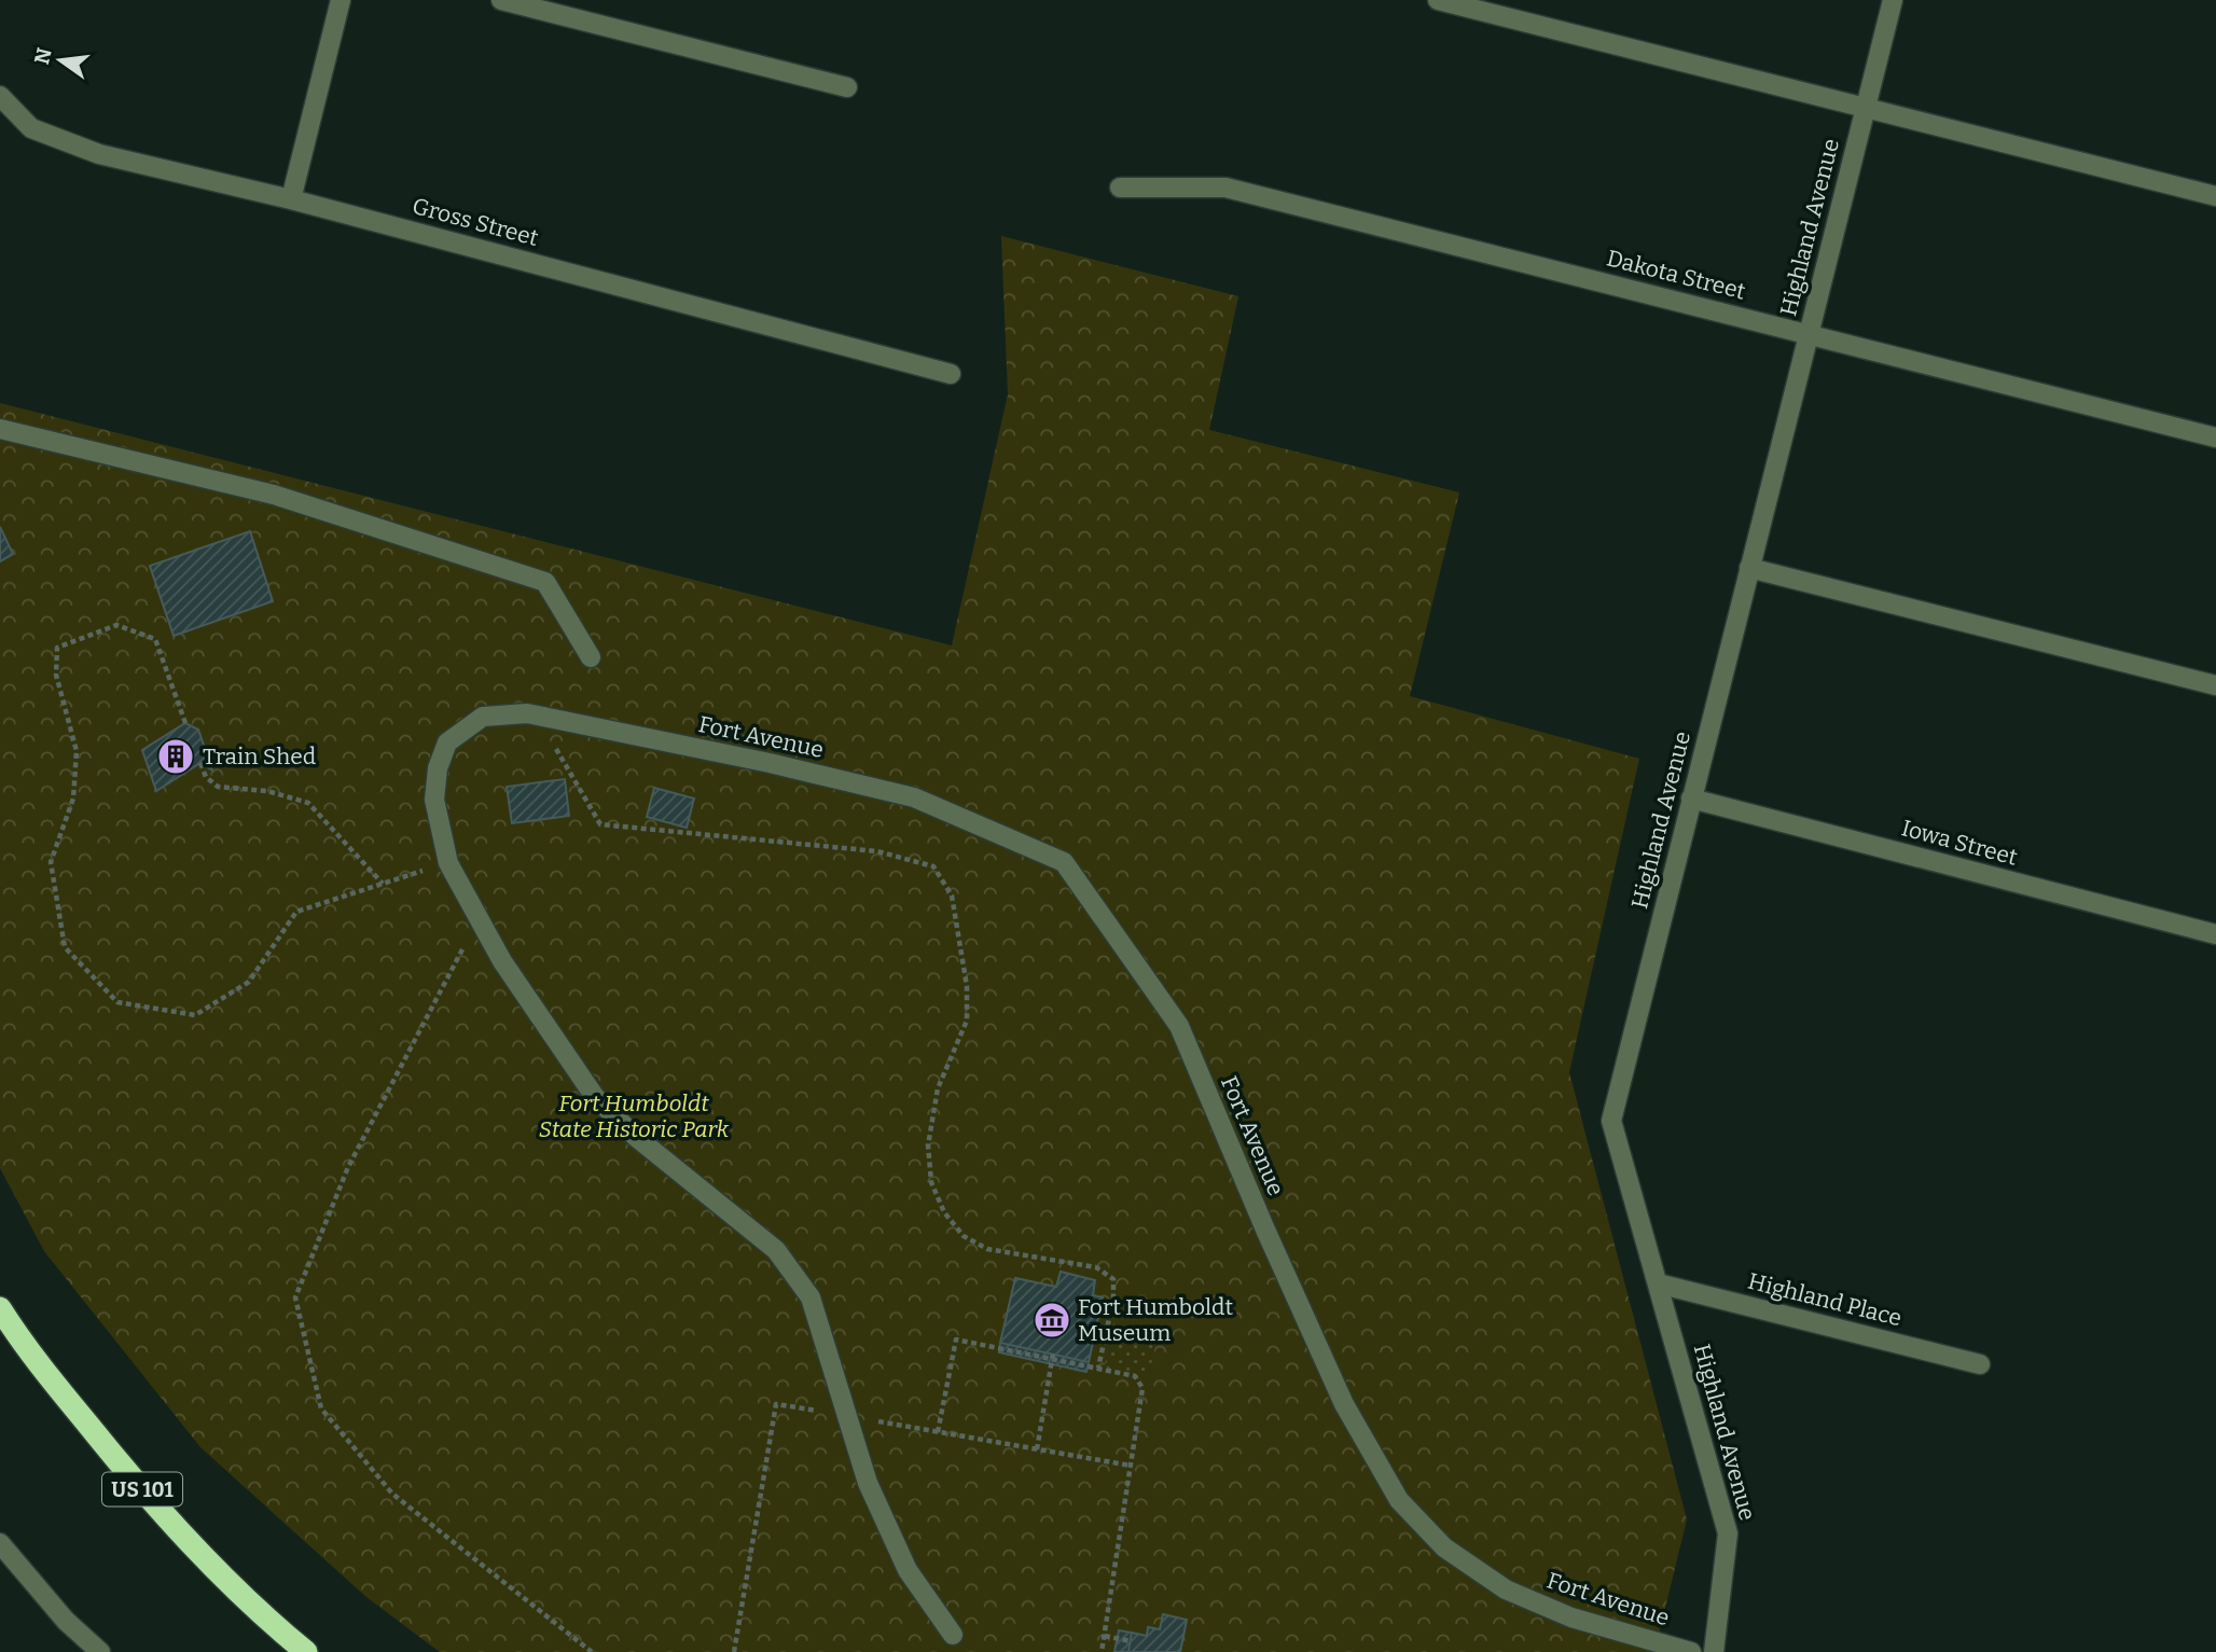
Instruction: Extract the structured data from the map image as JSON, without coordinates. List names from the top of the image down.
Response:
{
  "streets": {
    "highway": ["US 101"],
    "street": [
      "Gross Street",
      "Highland Avenue",
      "Dakota Street",
      "Fort Avenue",
      "Iowa Street",
      "Highland Place"
    ]
  },
  "crossings": [
    ["Highland Avenue", "Dakota Street"],
    ["Highland Avenue", "Iowa Street"],
    ["Highland Avenue", "Highland Place"]
  ],
  "parks": ["Fort Humboldt State Historic Park"],
  "places": {
    "building": ["Train Shed"],
    "museum": ["Fort Humboldt Museum"]
  },
  "north": "left"
}
